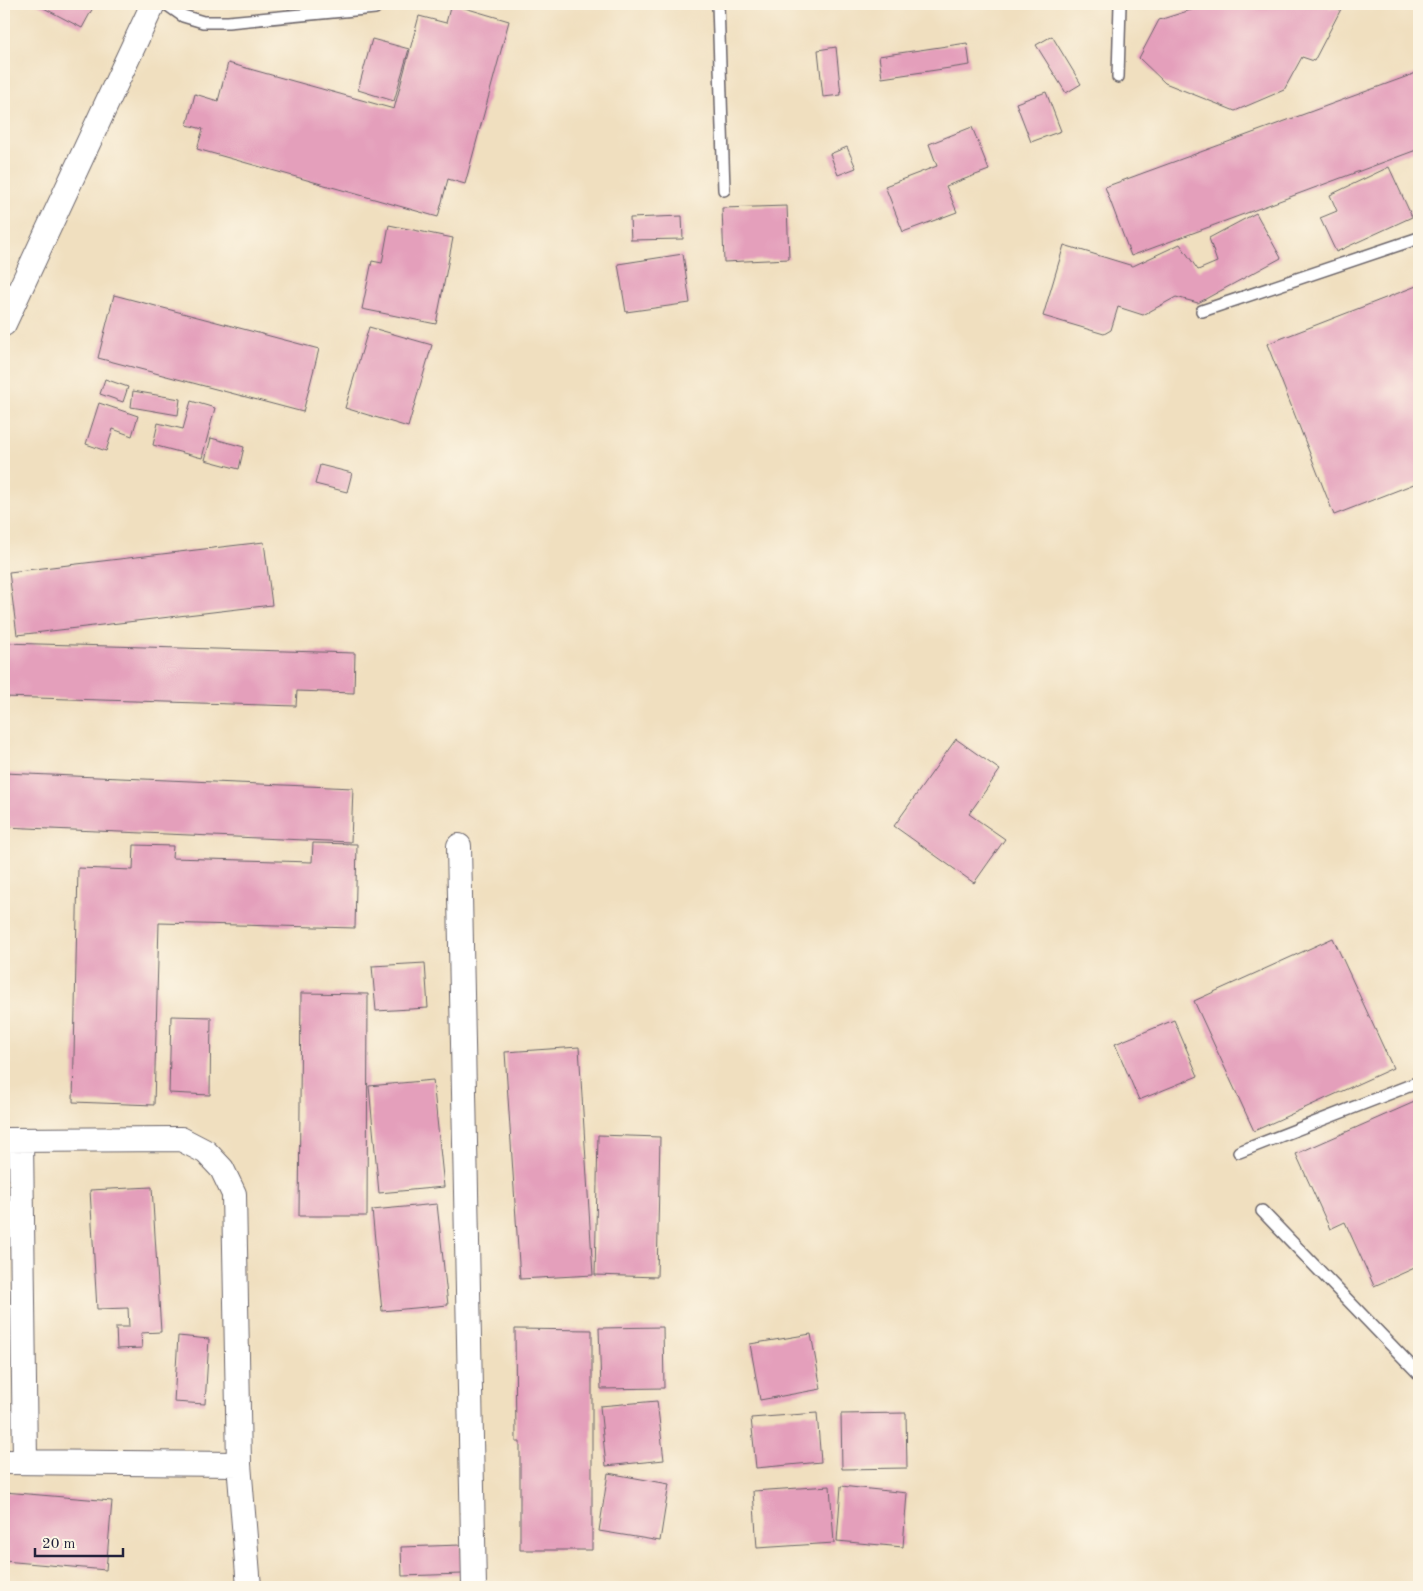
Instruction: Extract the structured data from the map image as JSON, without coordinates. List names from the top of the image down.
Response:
{
  "scale_bar": "20 m"
}
